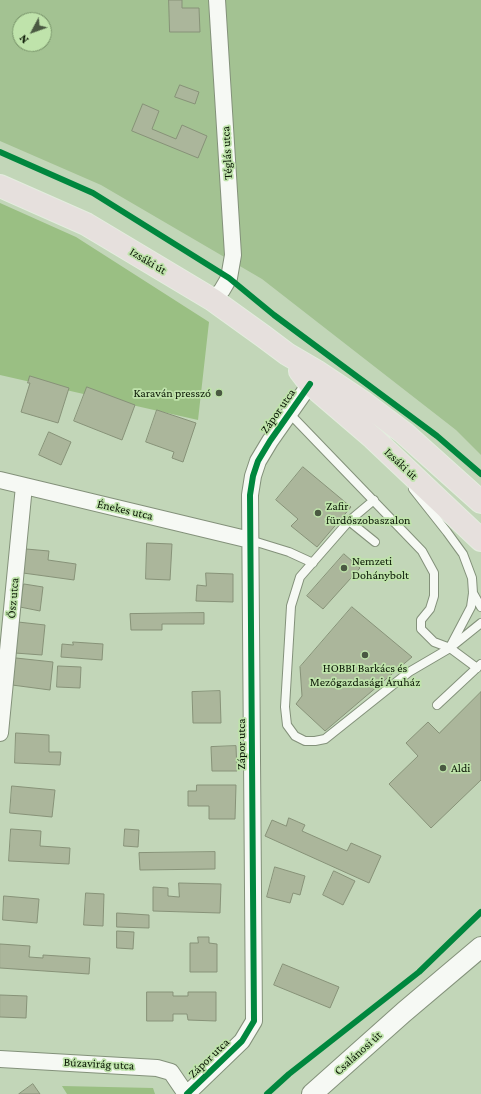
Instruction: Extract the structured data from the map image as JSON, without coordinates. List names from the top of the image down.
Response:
{
  "streets": {
    "main road": ["Izsáki út"],
    "street": [
      "Téglás utca",
      "Zápor utca",
      "Énekes utca",
      "Ősz utca",
      "Csalánosi út",
      "Búzavirág utca"
    ]
  },
  "crossings": [
    ["Téglás utca", "Izsáki út"],
    ["Izsáki út", "Zápor utca"],
    ["Zápor utca", "Énekes utca"],
    ["Zápor utca", "Búzavirág utca"],
    ["Énekes utca", "Ősz utca"]
  ],
  "places": [
    "Karaván presszó",
    "Zafir fürdőszobaszalon",
    "Nemzeti Dohánybolt",
    "HOBBI Barkács és Mezőgazdasági Áruház",
    "Aldi"
  ],
  "north": "bottom left"
}
